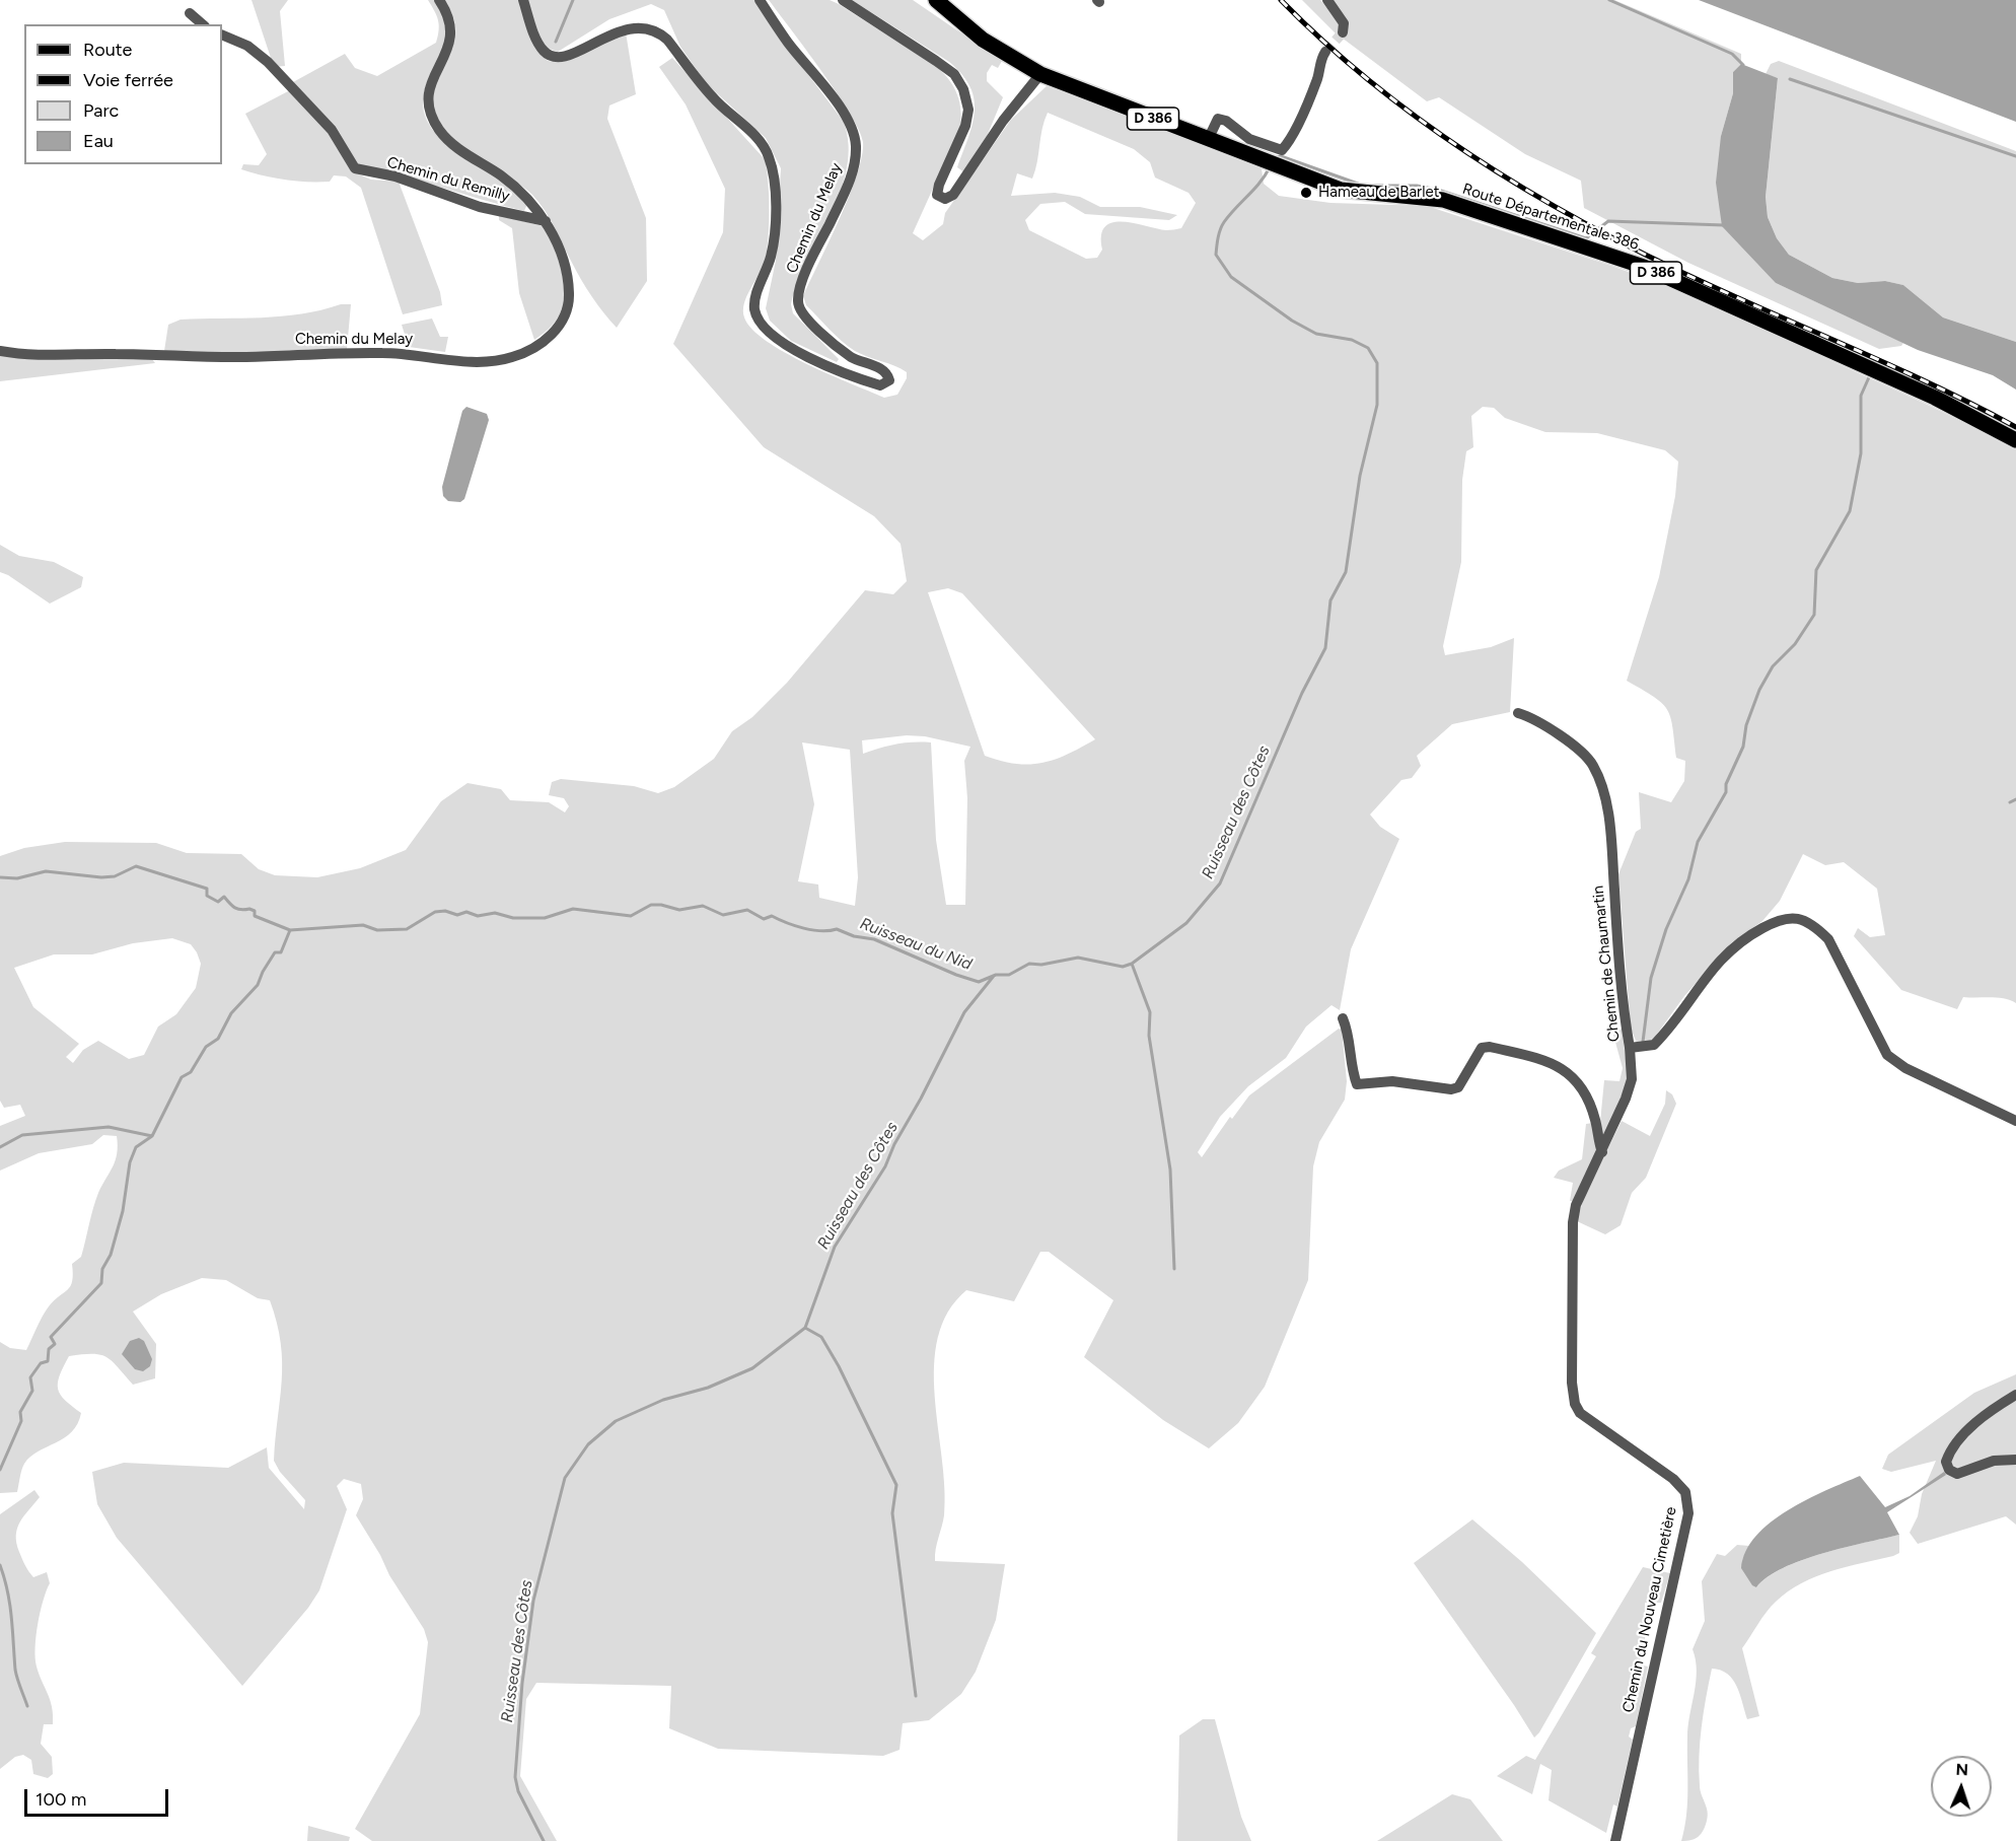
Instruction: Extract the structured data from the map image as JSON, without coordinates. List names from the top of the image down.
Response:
{
  "streets": {
    "main road": ["D 386", "Route Départementale 386"],
    "street": [
      "Chemin du Remilly",
      "Chemin du Melay",
      "Chemin de Chaumartin",
      "Chemin du Nouveau Cimetière"
    ]
  },
  "crossings": [
    ["Chemin du Remilly", "Chemin du Melay"],
    ["Chemin de Chaumartin", "Chemin du Nouveau Cimetière"]
  ],
  "water": ["Ruisseau des Côtes", "Ruisseau du Nid"],
  "places": ["Hameau de Barlet"],
  "legend": [
    "Route",
    "Voie ferrée",
    "Parc",
    "Eau"
  ],
  "scale_bar": "100 m",
  "north": "top"
}
